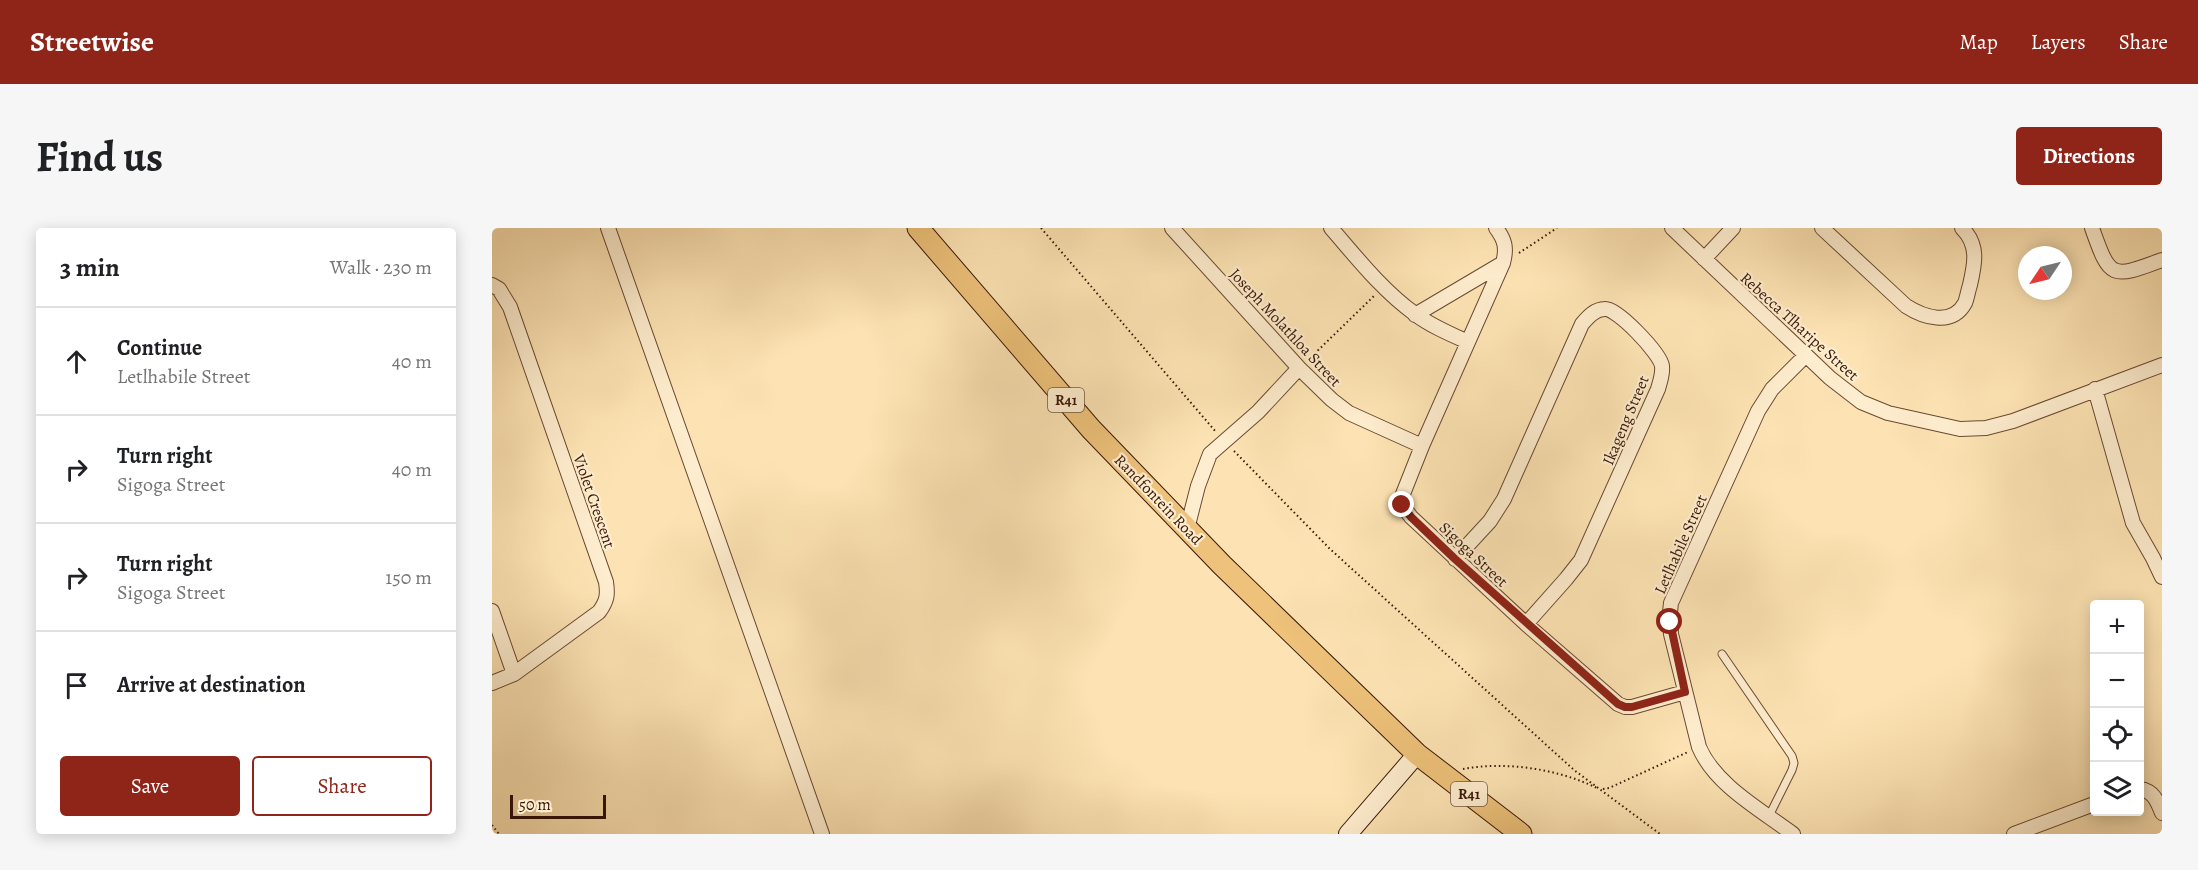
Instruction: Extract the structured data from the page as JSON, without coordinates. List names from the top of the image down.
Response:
{
  "streets": {
    "main road": ["R41", "Randfontein Road"],
    "street": [
      "Rebecca Tlharipe Street",
      "Joseph Molathloa Street",
      "Ikageng Street",
      "Violet Crescent",
      "Letlhabile Street",
      "Sigoga Street"
    ]
  },
  "crossings": [
    ["Rebecca Tlharipe Street", "Letlhabile Street"],
    ["Joseph Molathloa Street", "Sigoga Street"],
    ["Ikageng Street", "Sigoga Street"],
    ["Letlhabile Street", "Sigoga Street"]
  ],
  "scale_bar": "50 m",
  "north": "bottom left",
  "page": {
    "header": "Streetwise",
    "nav": ["Map", "Layers", "Share"],
    "buttons": [
      "Directions",
      ["Save", "Share"]
    ],
    "title": "Find us",
    "heading": ["3 min", "Walk · 230 m"],
    "list": [
      ["Continue", "Letlhabile Street", "40 m"],
      ["Turn right", "Sigoga Street", "40 m"],
      ["Turn right", "Sigoga Street", "150 m"],
      "Arrive at destination"
    ],
    "map_buttons": ["+", "−"],
    "scale": "50 m"
  }
}
